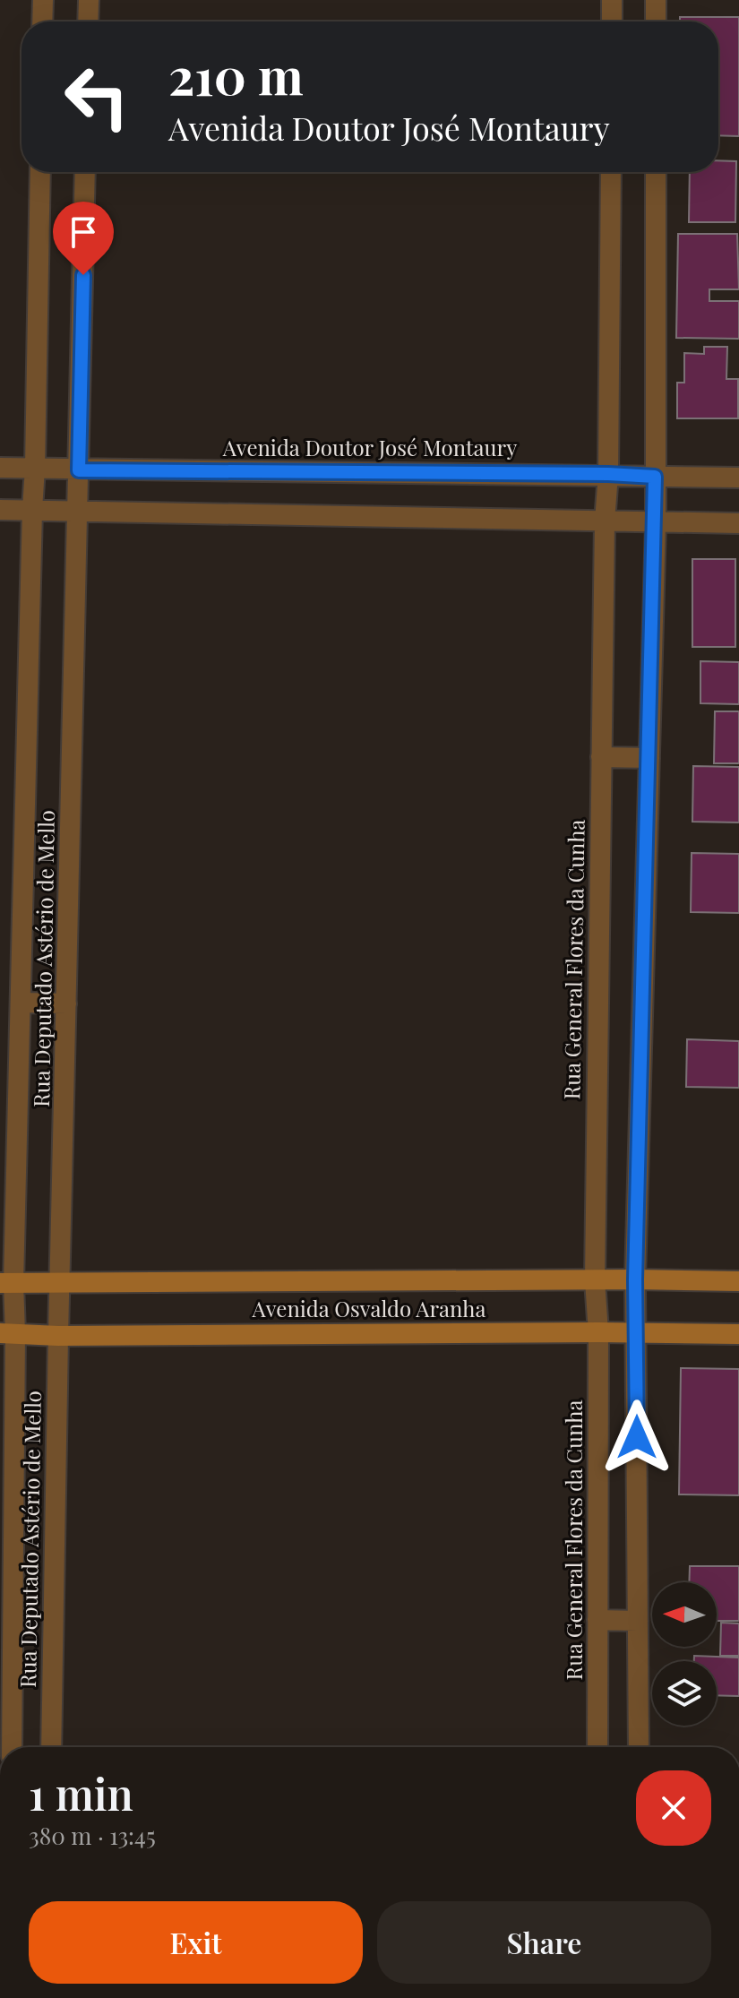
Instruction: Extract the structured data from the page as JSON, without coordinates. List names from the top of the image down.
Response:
{
  "streets": {
    "main road": ["Avenida Osvaldo Aranha"],
    "street": ["Avenida Doutor José Montaury", "Rua Deputado Astério de Mello", "Rua General Flores da Cunha"]
  },
  "crossings": [
    ["Avenida Doutor José Montaury", "Rua Deputado Astério de Mello"],
    ["Avenida Doutor José Montaury", "Rua General Flores da Cunha"],
    ["Rua Deputado Astério de Mello", "Avenida Osvaldo Aranha"],
    ["Rua General Flores da Cunha", "Avenida Osvaldo Aranha"]
  ],
  "north": "left",
  "page": {
    "turn": ["210 m", "Avenida Doutor José Montaury"],
    "heading": ["1 min", "380 m · 13:45"],
    "buttons": ["Exit", "Share"]
  }
}
